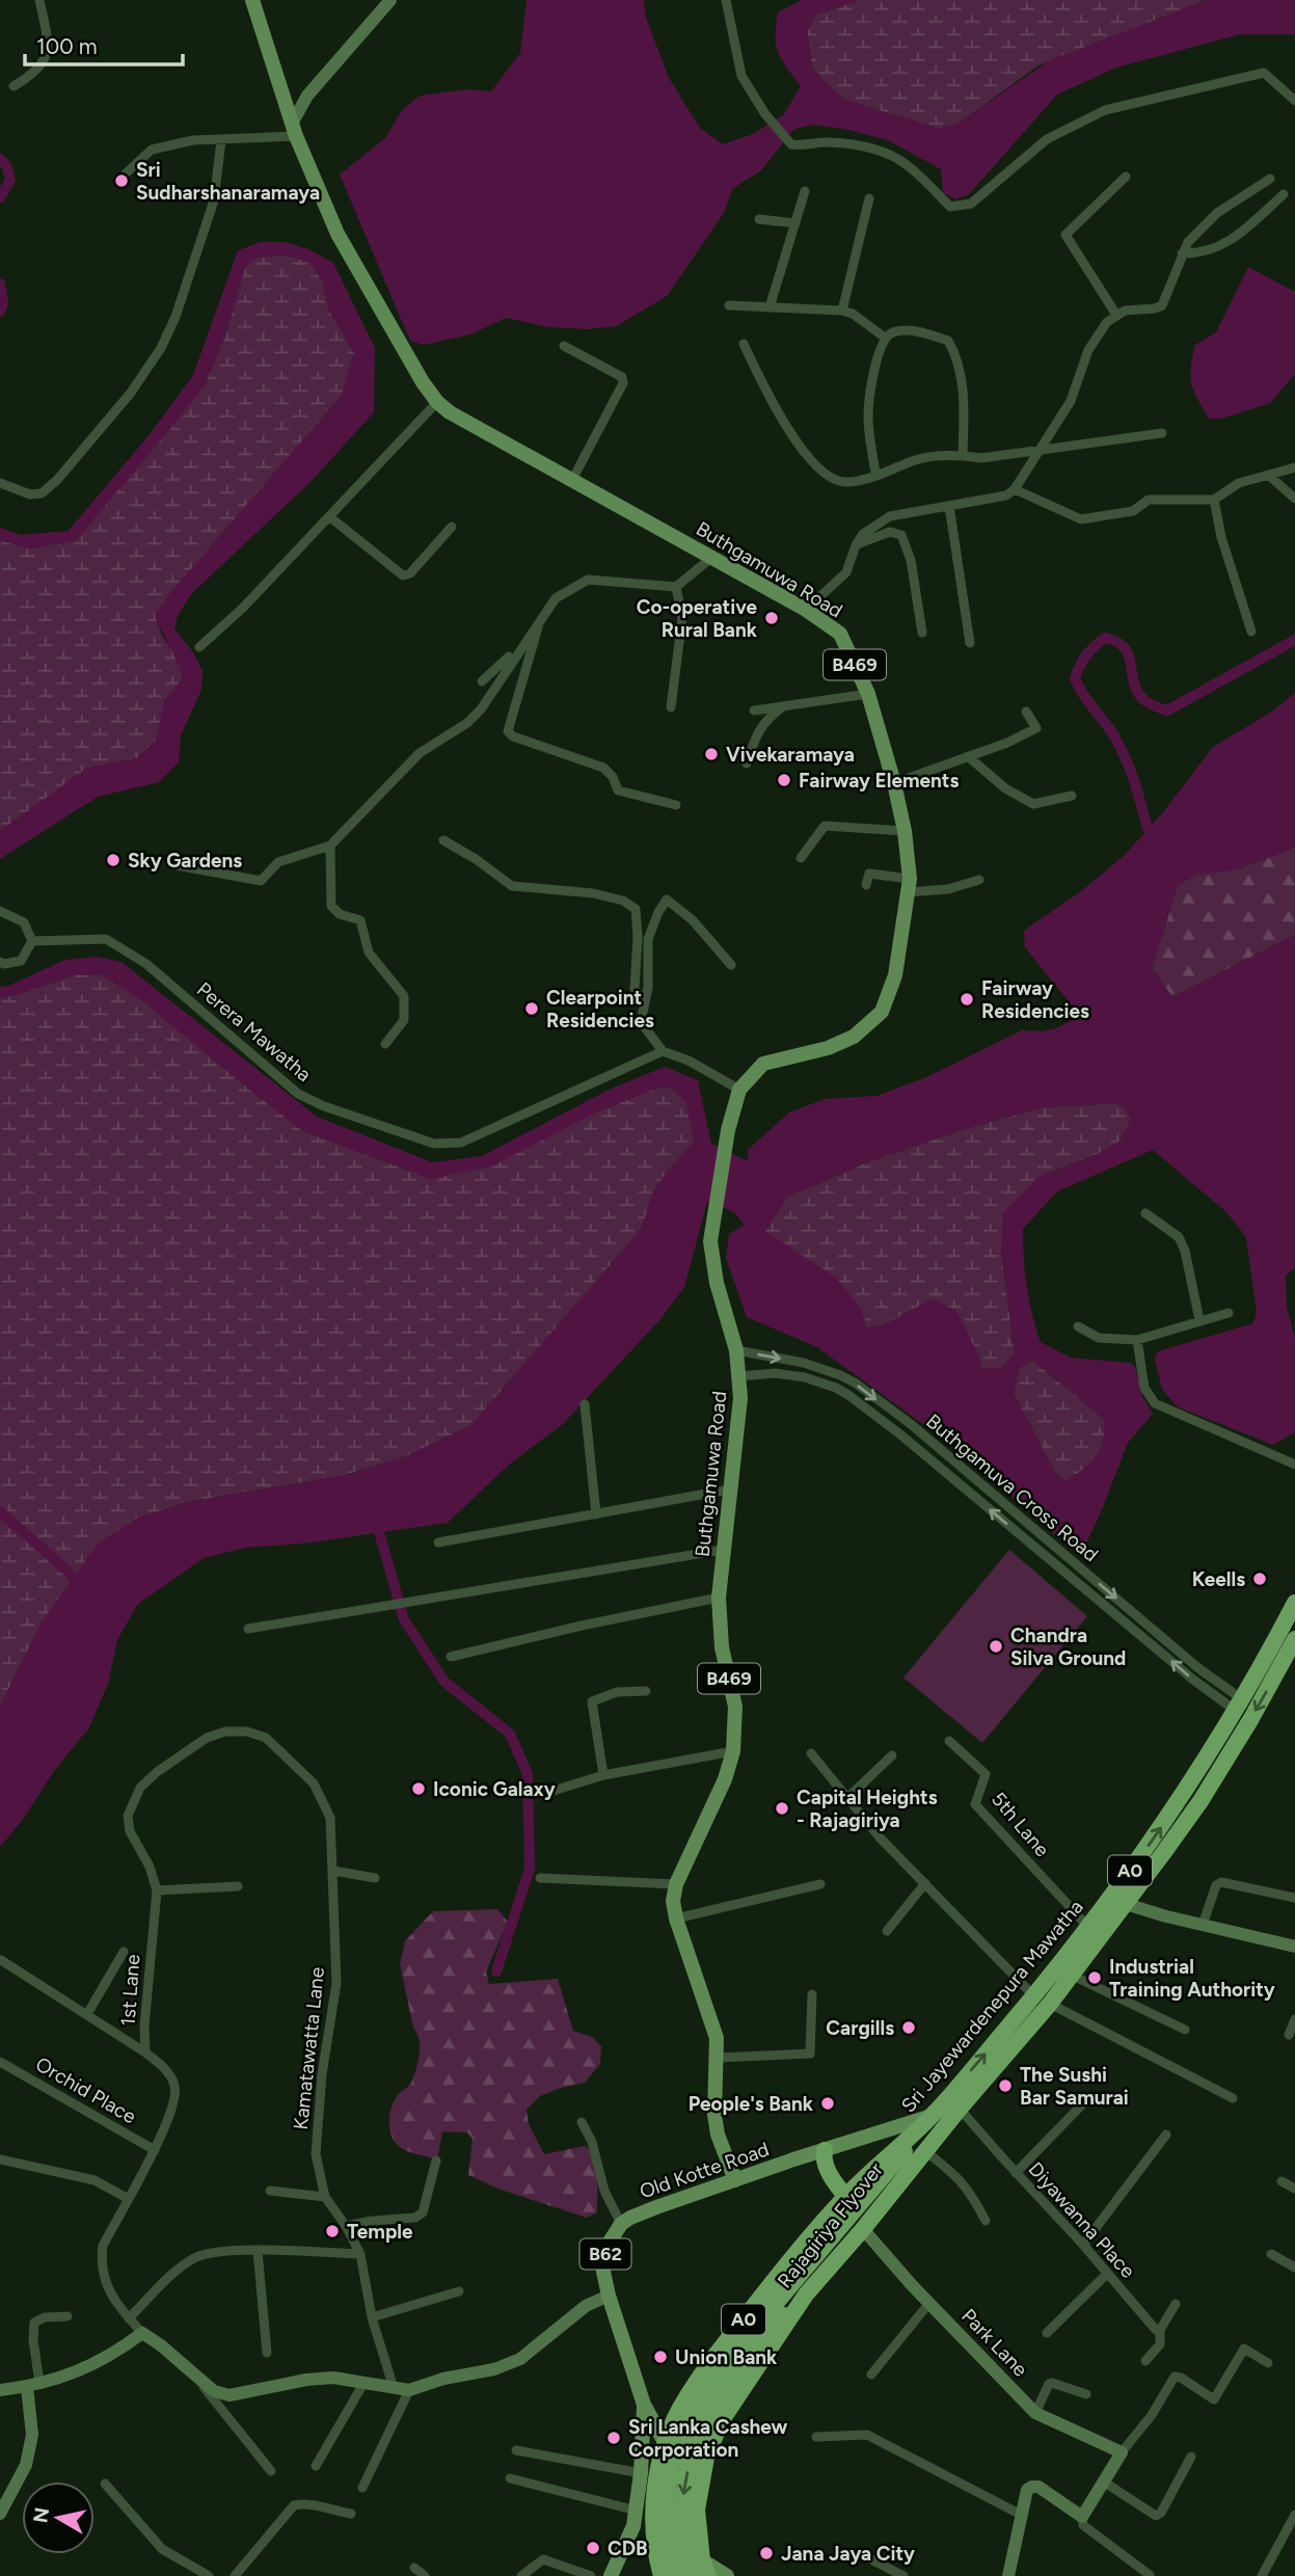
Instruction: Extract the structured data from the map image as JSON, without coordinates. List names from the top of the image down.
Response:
{
  "streets": {
    "highway": ["A0", "Sri Jayewardenepura Mawatha", "Rajagiriya Flyover"],
    "main road": [
      "Buthgamuwa Road",
      "B469",
      "Old Kotte Road",
      "B62"
    ],
    "street": [
      "Perera Mawatha",
      "Buthgamuva Cross Road",
      "5th Lane",
      "1st Lane",
      "Kamatawatta Lane",
      "Orchid Place",
      "Diyawanna Place",
      "Park Lane"
    ]
  },
  "crossings": [
    ["Buthgamuwa Road", "Buthgamuva Cross Road"],
    ["Buthgamuwa Road", "Old Kotte Road"],
    ["Buthgamuva Cross Road", "Sri Jayewardenepura Mawatha"],
    ["5th Lane", "Sri Jayewardenepura Mawatha"],
    ["1st Lane", "Kamatawatta Lane"],
    ["1st Lane", "Orchid Place"],
    ["Sri Jayewardenepura Mawatha", "Old Kotte Road"],
    ["Sri Jayewardenepura Mawatha", "Diyawanna Place"],
    ["Sri Jayewardenepura Mawatha", "Rajagiriya Flyover"],
    ["Sri Jayewardenepura Mawatha", "B62"],
    ["Sri Jayewardenepura Mawatha", "Park Lane"],
    ["Old Kotte Road", "Rajagiriya Flyover"],
    ["Old Kotte Road", "B62"],
    ["Diyawanna Place", "Rajagiriya Flyover"]
  ],
  "places": [
    "Sri Sudharshanaramaya",
    "Co-operative Rural Bank",
    "Vivekaramaya",
    "Fairway Elements",
    "Sky Gardens",
    "Fairway Residencies",
    "Clearpoint Residencies",
    "Keells",
    "Chandra Silva Ground",
    "Iconic Galaxy",
    "Capital Heights - Rajagiriya",
    "Industrial Training Authority",
    "Cargills",
    "The Sushi Bar Samurai",
    "People's Bank",
    "Temple",
    "Union Bank",
    "Sri Lanka Cashew Corporation",
    "CDB",
    "Jana Jaya City"
  ],
  "scale_bar": "100 m",
  "north": "left"
}
